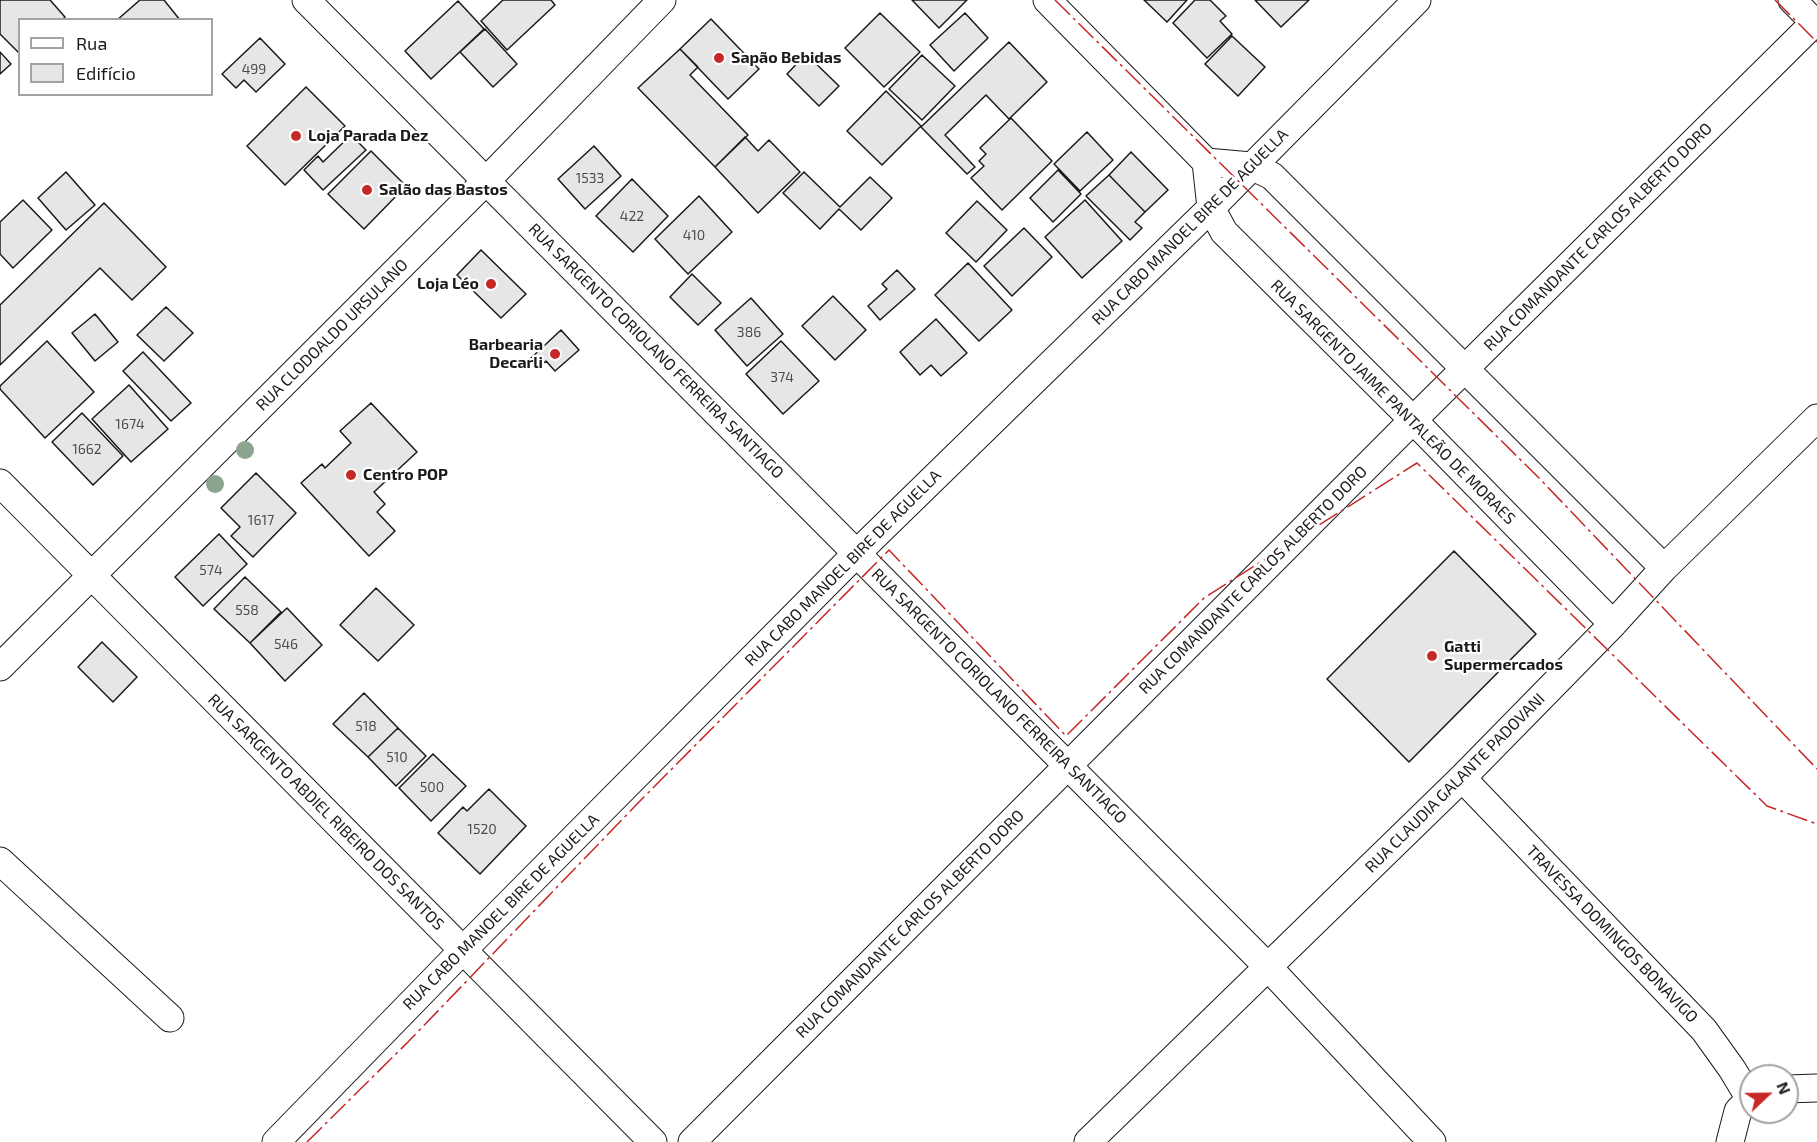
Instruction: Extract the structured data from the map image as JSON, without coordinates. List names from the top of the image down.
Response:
{
  "streets": {
    "street": [
      "RUA CABO MANOEL BIRE DE AGUELLA",
      "RUA COMANDANTE CARLOS ALBERTO DORO",
      "RUA CLODOALDO URSULANO",
      "RUA SARGENTO CORIOLANO FERREIRA SANTIAGO",
      "RUA SARGENTO JAIME PANTALEÃO DE MORAES",
      "RUA CLAUDIA GALANTE PADOVANI",
      "RUA SARGENTO ABDIEL RIBEIRO DOS SANTOS",
      "TRAVESSA DOMINGOS BONAVIGO"
    ]
  },
  "crossings": [
    ["RUA CABO MANOEL BIRE DE AGUELLA", "RUA SARGENTO CORIOLANO FERREIRA SANTIAGO"],
    ["RUA CABO MANOEL BIRE DE AGUELLA", "RUA SARGENTO JAIME PANTALEÃO DE MORAES"],
    ["RUA CABO MANOEL BIRE DE AGUELLA", "RUA SARGENTO ABDIEL RIBEIRO DOS SANTOS"],
    ["RUA COMANDANTE CARLOS ALBERTO DORO", "RUA SARGENTO CORIOLANO FERREIRA SANTIAGO"],
    ["RUA COMANDANTE CARLOS ALBERTO DORO", "RUA SARGENTO JAIME PANTALEÃO DE MORAES"],
    ["RUA CLODOALDO URSULANO", "RUA SARGENTO CORIOLANO FERREIRA SANTIAGO"],
    ["RUA CLODOALDO URSULANO", "RUA SARGENTO ABDIEL RIBEIRO DOS SANTOS"],
    ["RUA SARGENTO CORIOLANO FERREIRA SANTIAGO", "RUA CLAUDIA GALANTE PADOVANI"],
    ["RUA SARGENTO JAIME PANTALEÃO DE MORAES", "RUA CLAUDIA GALANTE PADOVANI"],
    ["RUA CLAUDIA GALANTE PADOVANI", "TRAVESSA DOMINGOS BONAVIGO"]
  ],
  "places": [
    "Sapão Bebidas",
    "Loja Parada Dez",
    "Salão das Bastos",
    "Loja Léo",
    "Barbearia Decarli",
    "Centro POP",
    "Gatti Supermercados"
  ],
  "house_numbers": [
    "499",
    "1533",
    "422",
    "410",
    "386",
    "374",
    "1674",
    "1662",
    "1617",
    "574",
    "558",
    "546",
    "518",
    "510",
    "500",
    "1520"
  ],
  "legend": ["Rua", "Edifício"],
  "north": "right"
}
